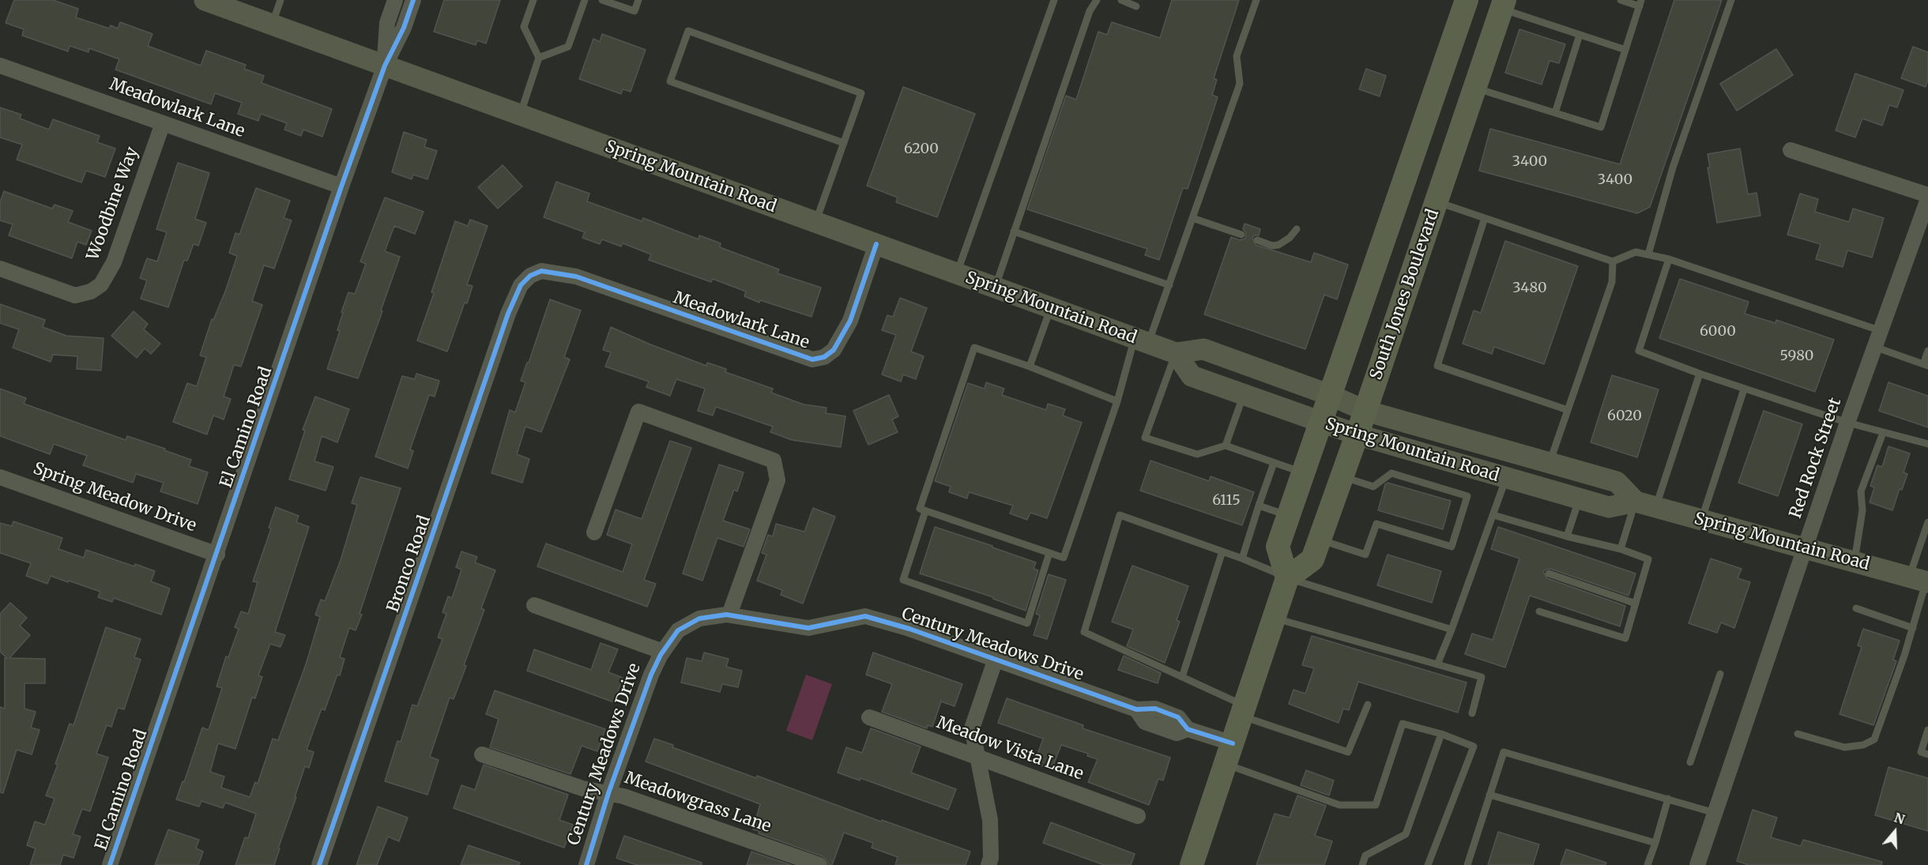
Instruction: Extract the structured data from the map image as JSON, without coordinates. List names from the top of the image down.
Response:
{
  "streets": {
    "main road": ["Spring Mountain Road", "South Jones Boulevard"],
    "street": [
      "Meadowlark Lane",
      "Woodbine Way",
      "El Camino Road",
      "Red Rock Street",
      "Spring Meadow Drive",
      "Bronco Road",
      "Century Meadows Drive",
      "Meadow Vista Lane",
      "Meadowgrass Lane"
    ]
  },
  "crossings": [
    ["Meadowlark Lane", "Spring Mountain Road"],
    ["Meadowlark Lane", "Woodbine Way"],
    ["Meadowlark Lane", "El Camino Road"],
    ["Meadowlark Lane", "Bronco Road"],
    ["Spring Mountain Road", "South Jones Boulevard"],
    ["Spring Mountain Road", "El Camino Road"],
    ["Spring Mountain Road", "Red Rock Street"],
    ["El Camino Road", "Spring Meadow Drive"],
    ["Century Meadows Drive", "Meadowgrass Lane"]
  ],
  "house_numbers": [
    "6200",
    "3400",
    "3400",
    "3480",
    "6000",
    "5980",
    "6020",
    "6115"
  ],
  "north": "top"
}
